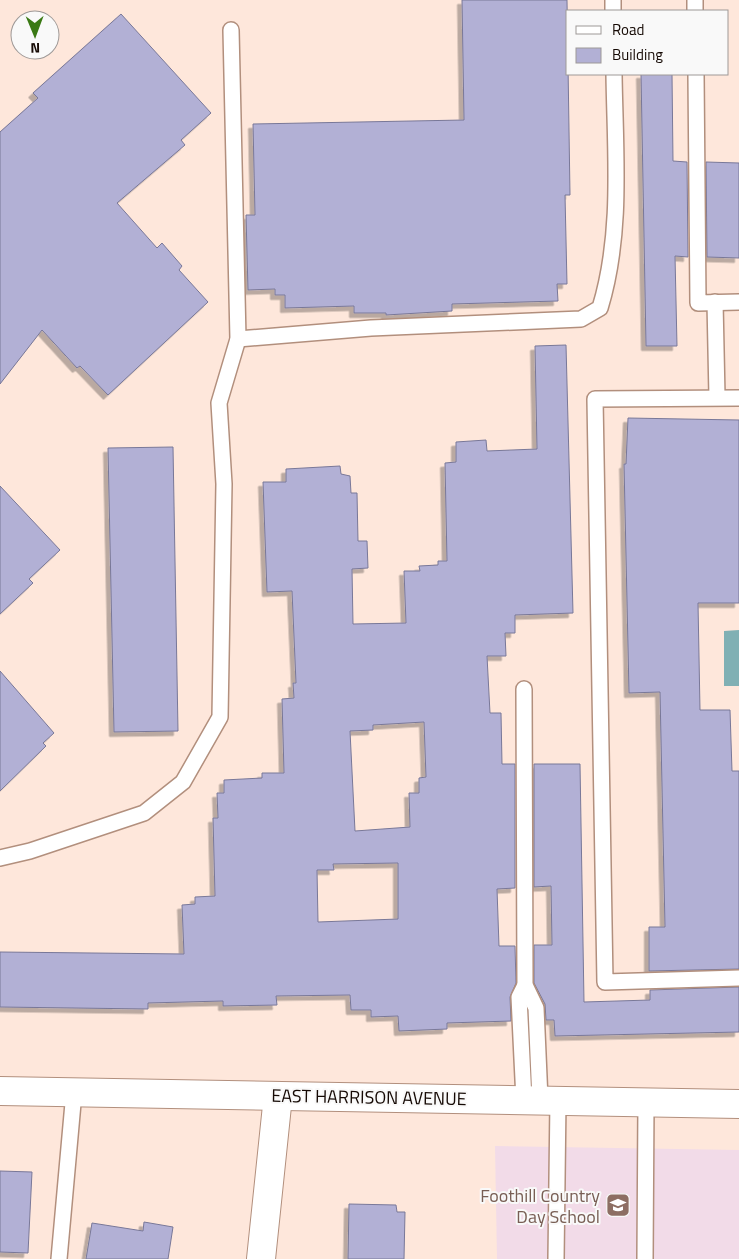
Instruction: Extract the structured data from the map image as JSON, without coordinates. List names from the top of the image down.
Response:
{
  "streets": {
    "street": ["EAST HARRISON AVENUE"]
  },
  "places": {
    "school or university": ["Foothill Country Day School"]
  },
  "legend": ["Road", "Building"],
  "north": "bottom"
}
